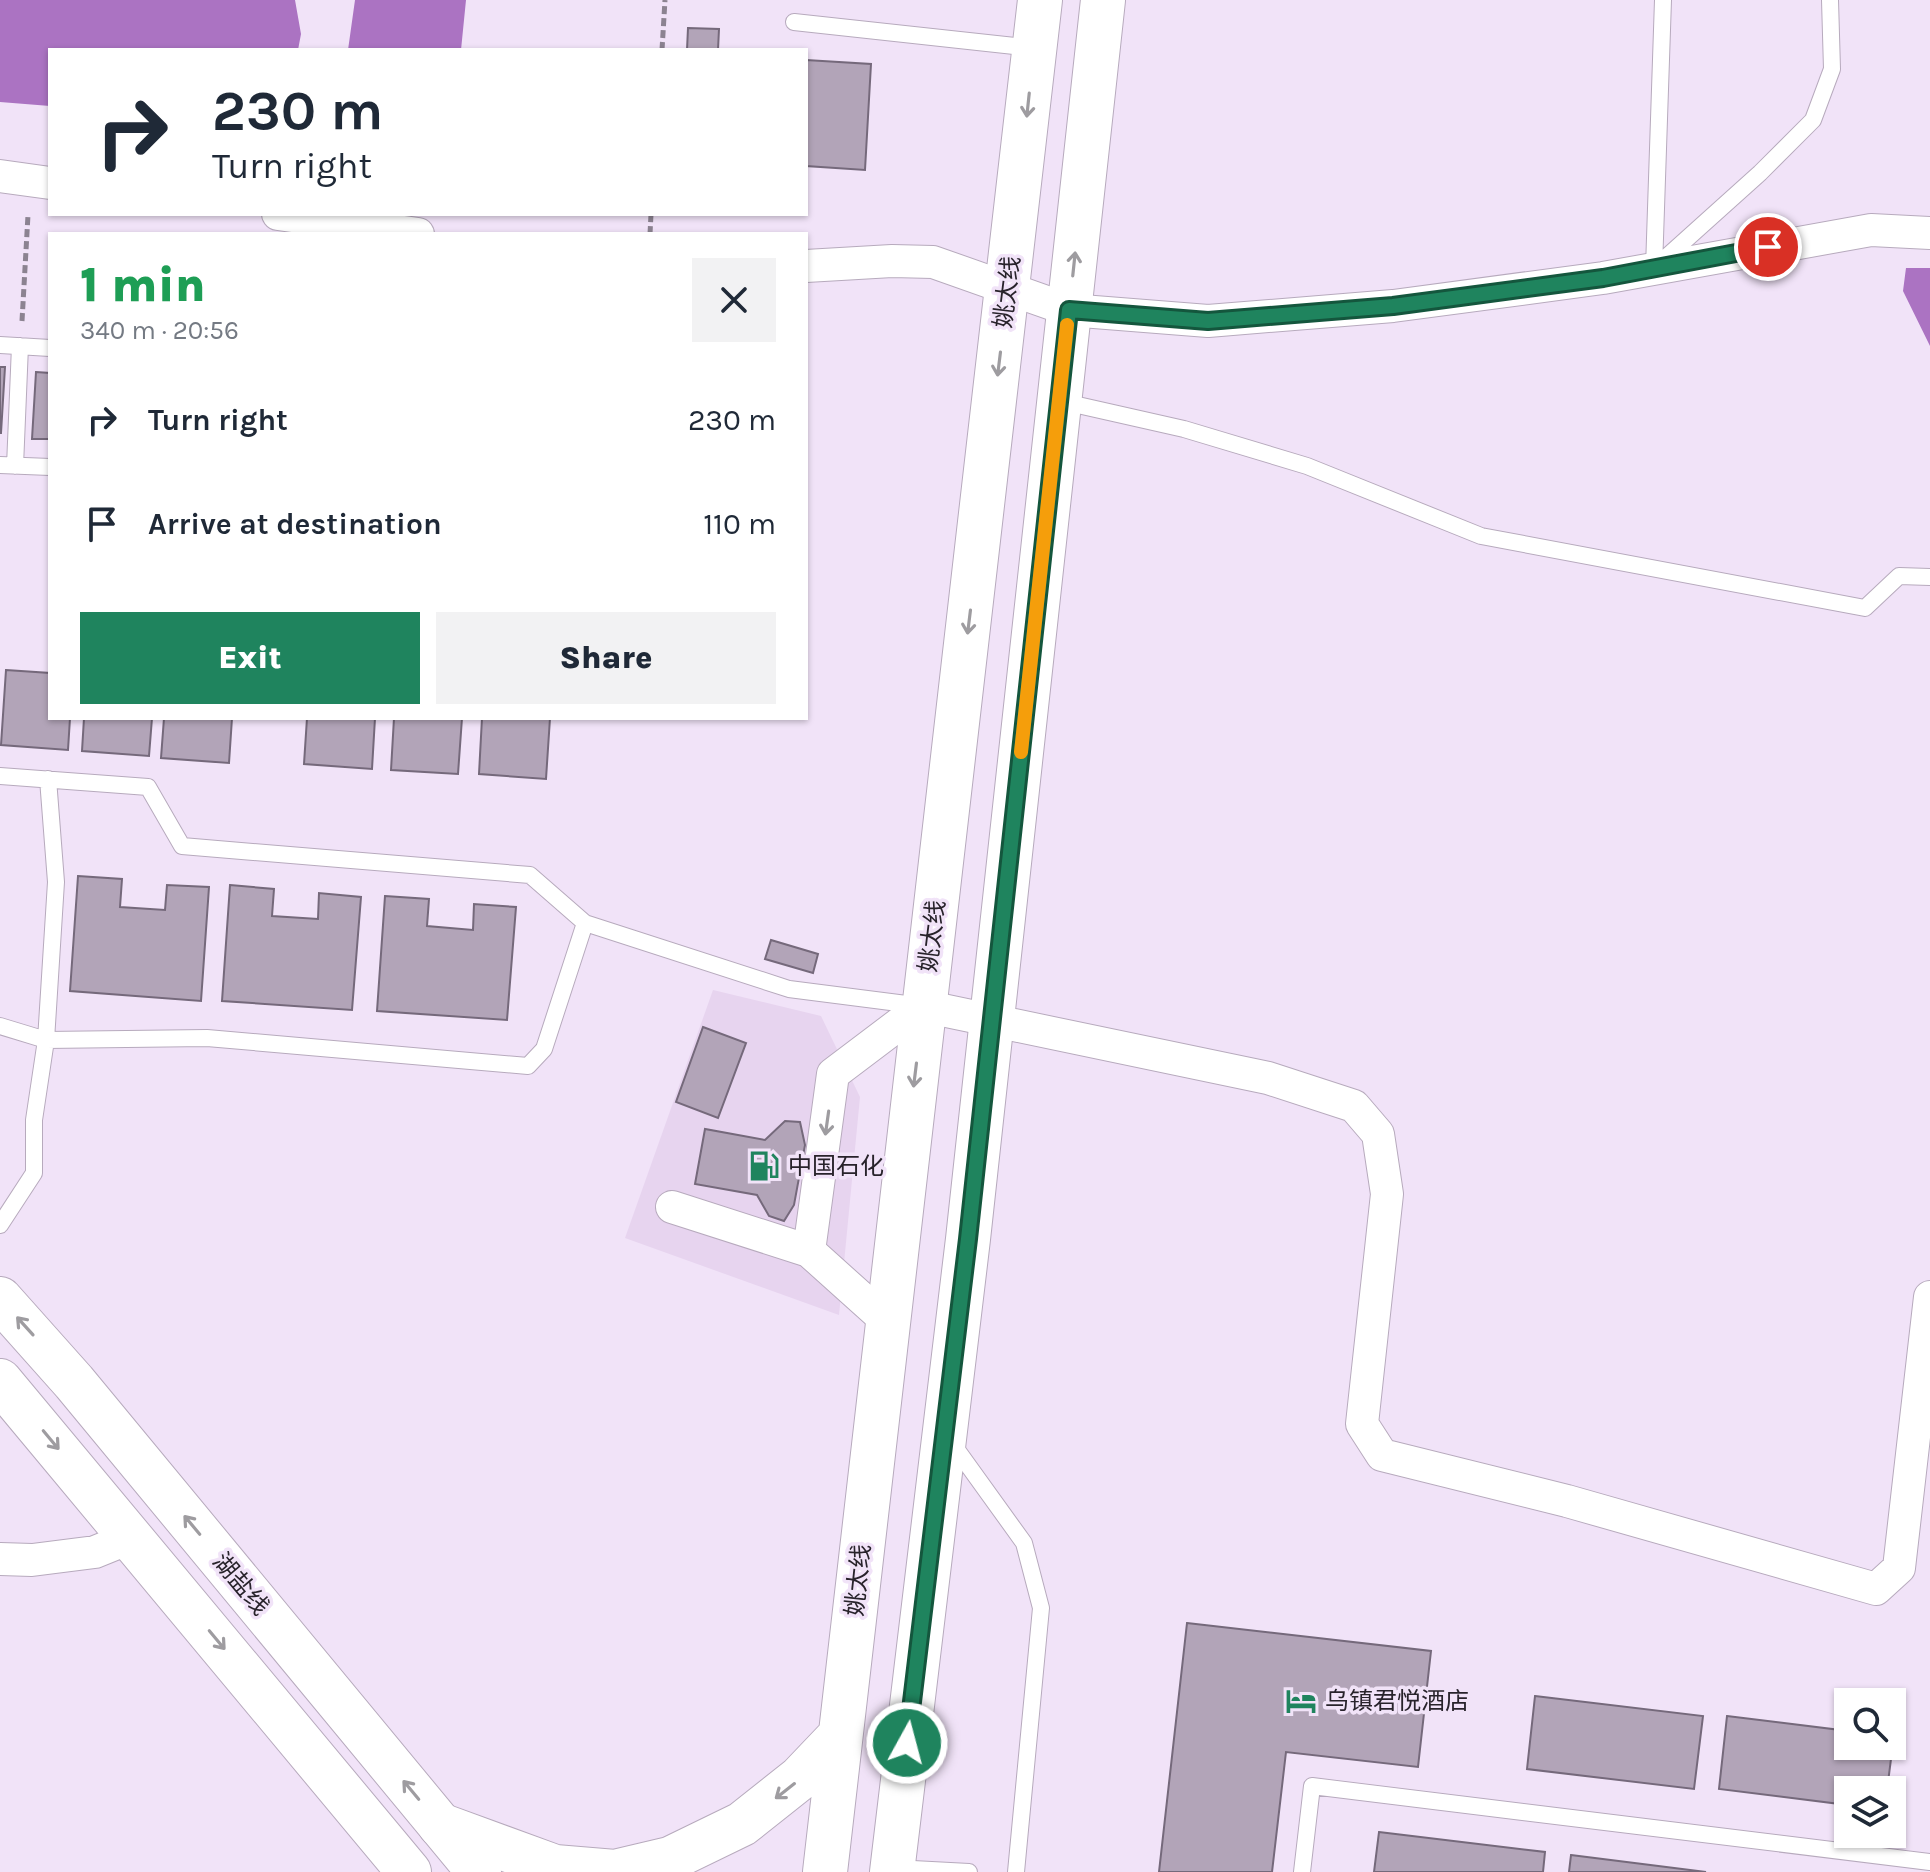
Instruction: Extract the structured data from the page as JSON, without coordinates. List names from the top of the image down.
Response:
{
  "streets": {
    "main road": ["姚太线", "湖盐线"]
  },
  "places": {
    "fuel station": ["中国石化"],
    "hotel": ["乌镇君悦酒店"]
  },
  "page": {
    "turn": ["230 m", "Turn right"],
    "heading": ["1 min", "340 m · 20:56"],
    "list": [
      {
        "name": "Turn right",
        "value": "230 m"
      },
      {
        "name": "Arrive at destination",
        "value": "110 m"
      }
    ],
    "buttons": ["Exit", "Share"]
  }
}
